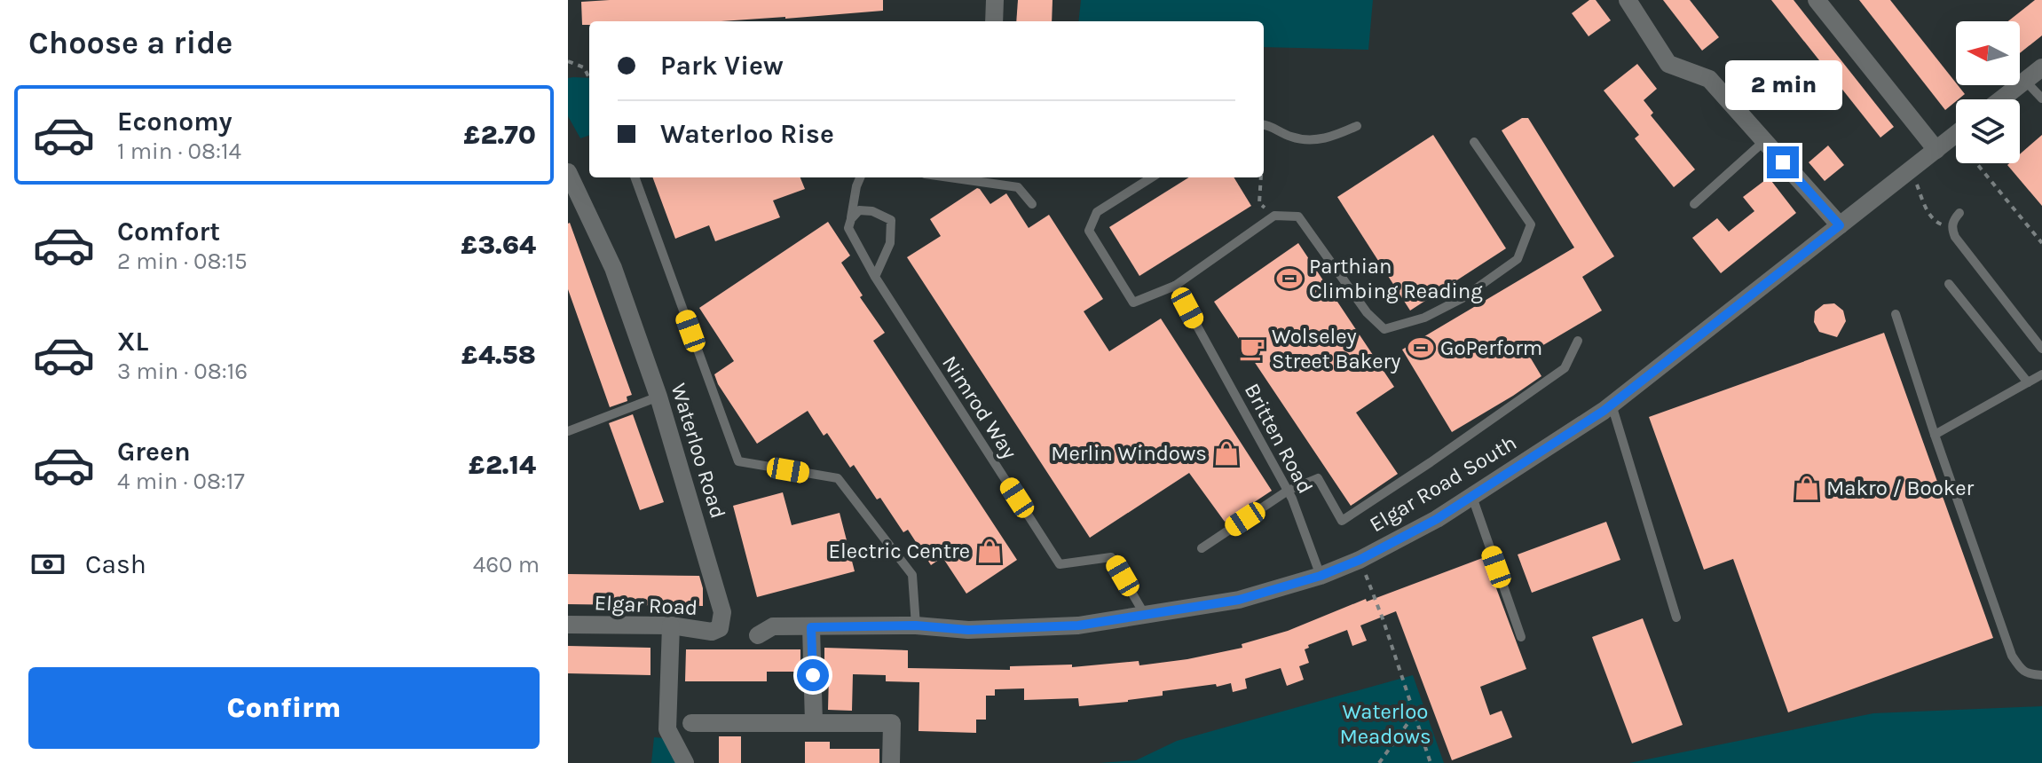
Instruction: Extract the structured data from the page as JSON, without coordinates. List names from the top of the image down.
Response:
{
  "streets": {
    "street": ["Waterloo Road", "Elgar Road South", "Elgar Road"],
    "lane": ["Nimrod Way", "Britten Road"]
  },
  "crossings": [
    ["Nimrod Way", "Elgar Road South"],
    ["Britten Road", "Elgar Road South"],
    ["Waterloo Road", "Elgar Road"]
  ],
  "parks": ["Waterloo Meadows"],
  "places": {
    "sports": ["Parthian Climbing Reading", "GoPerform"],
    "cafe": ["Wolseley Street Bakery"],
    "shop": ["Merlin Windows", "Makro / Booker", "Electric Centre"]
  },
  "north": "left",
  "page": {
    "heading": "Choose a ride",
    "banner": ["Park View", "Waterloo Rise"],
    "bubble": "2 min",
    "list": [
      {
        "name": "Economy",
        "note": "1 min · 08:14",
        "value": "£2.70"
      },
      {
        "name": "Comfort",
        "note": "2 min · 08:15",
        "value": "£3.64"
      },
      {
        "name": "XL",
        "note": "3 min · 08:16",
        "value": "£4.58"
      },
      {
        "name": "Green",
        "note": "4 min · 08:17",
        "value": "£2.14"
      }
    ],
    "pay": ["Cash", "460 m"],
    "buttons": "Confirm"
  }
}
